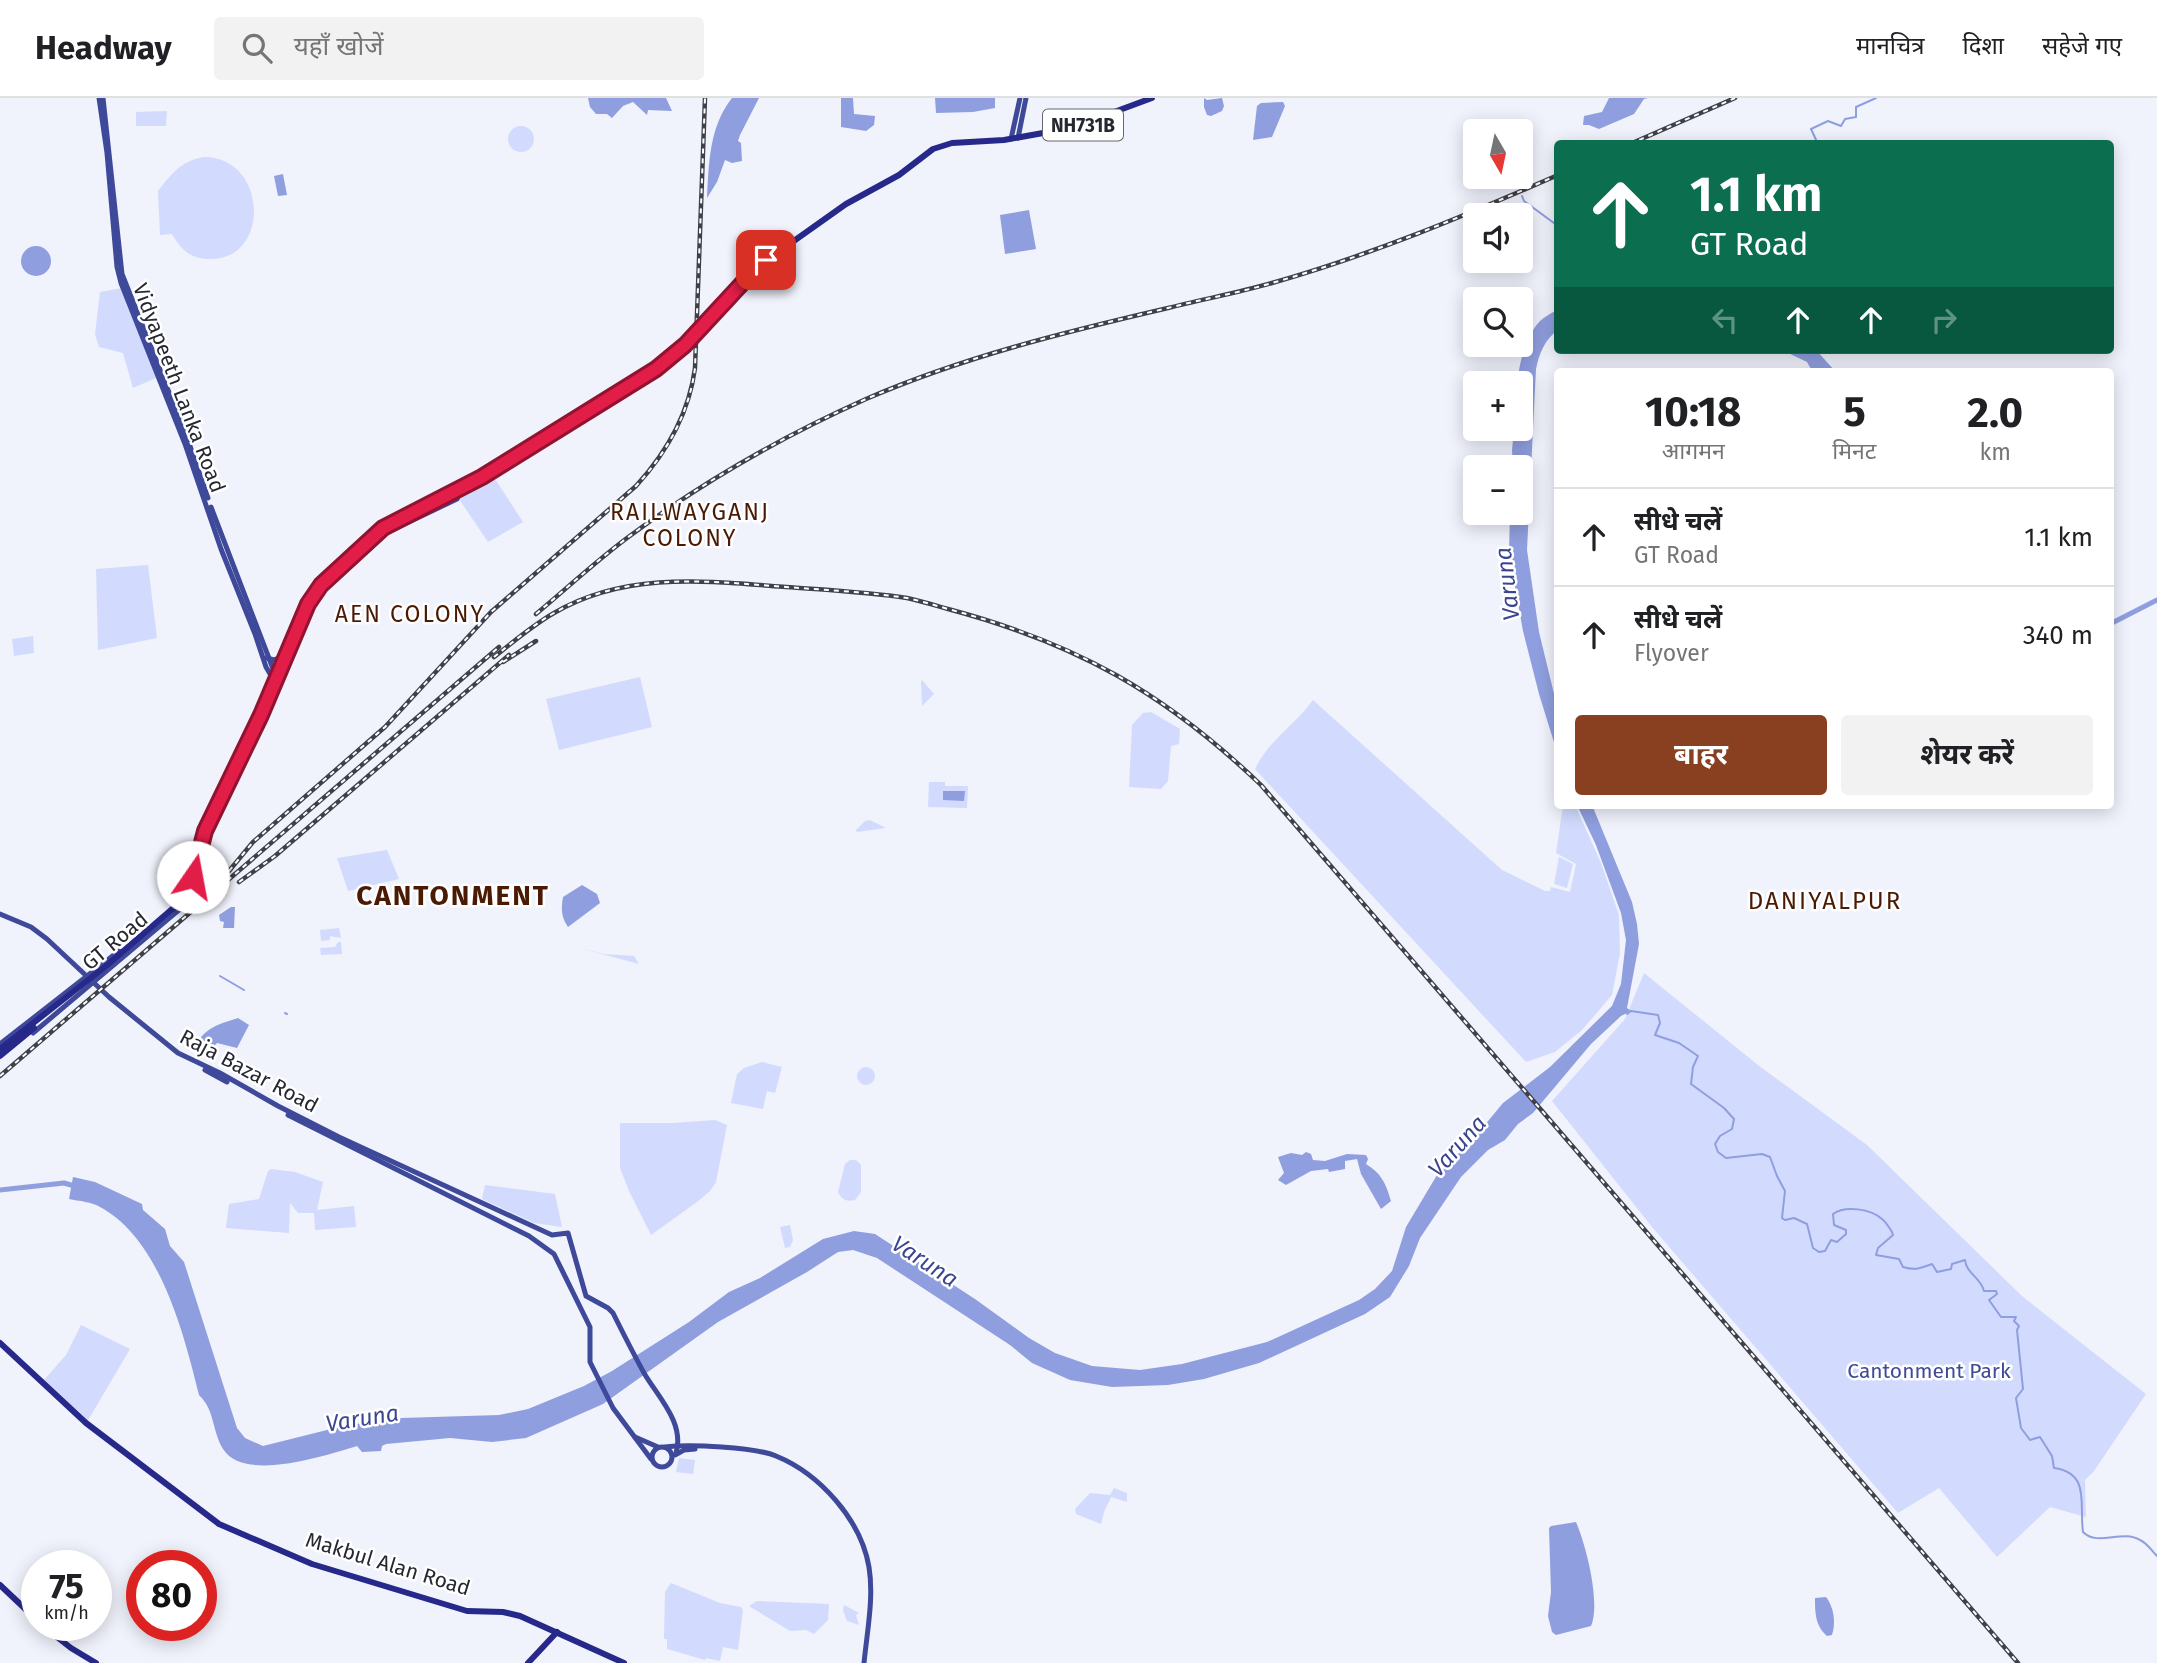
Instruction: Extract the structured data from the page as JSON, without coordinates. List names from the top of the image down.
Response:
{
  "streets": {
    "highway": ["NH731B", "GT Road", "Makbul Alan Road"],
    "main road": ["Vidyapeeth Lanka Road", "Raja Bazar Road"]
  },
  "crossings": [
    ["NH731B", "GT Road"],
    ["Vidyapeeth Lanka Road", "GT Road"],
    ["GT Road", "Raja Bazar Road"]
  ],
  "districts": [
    "RAILWAYGANJ COLONY",
    "AEN COLONY",
    "CANTONMENT",
    "DANIYALPUR"
  ],
  "water": ["Varuna"],
  "parks": ["Cantonment Park"],
  "north": "bottom",
  "page": {
    "header": "Headway",
    "search": "यहाँ खोजें",
    "nav": ["मानचित्र", "दिशा", "सहेजे गए"],
    "map_buttons": ["+", "−"],
    "turn": ["1.1 km", "GT Road"],
    "eta": [
      "10:18",
      "आगमन",
      "5",
      "मिनट",
      "2.0",
      "km"
    ],
    "list": [
      {
        "name": "सीधे चलें",
        "note": "GT Road",
        "value": "1.1 km"
      },
      {
        "name": "सीधे चलें",
        "note": "Flyover",
        "value": "340 m"
      }
    ],
    "buttons": ["बाहर", "शेयर करें"],
    "speed": "75 km/h",
    "limit": "80"
  }
}
